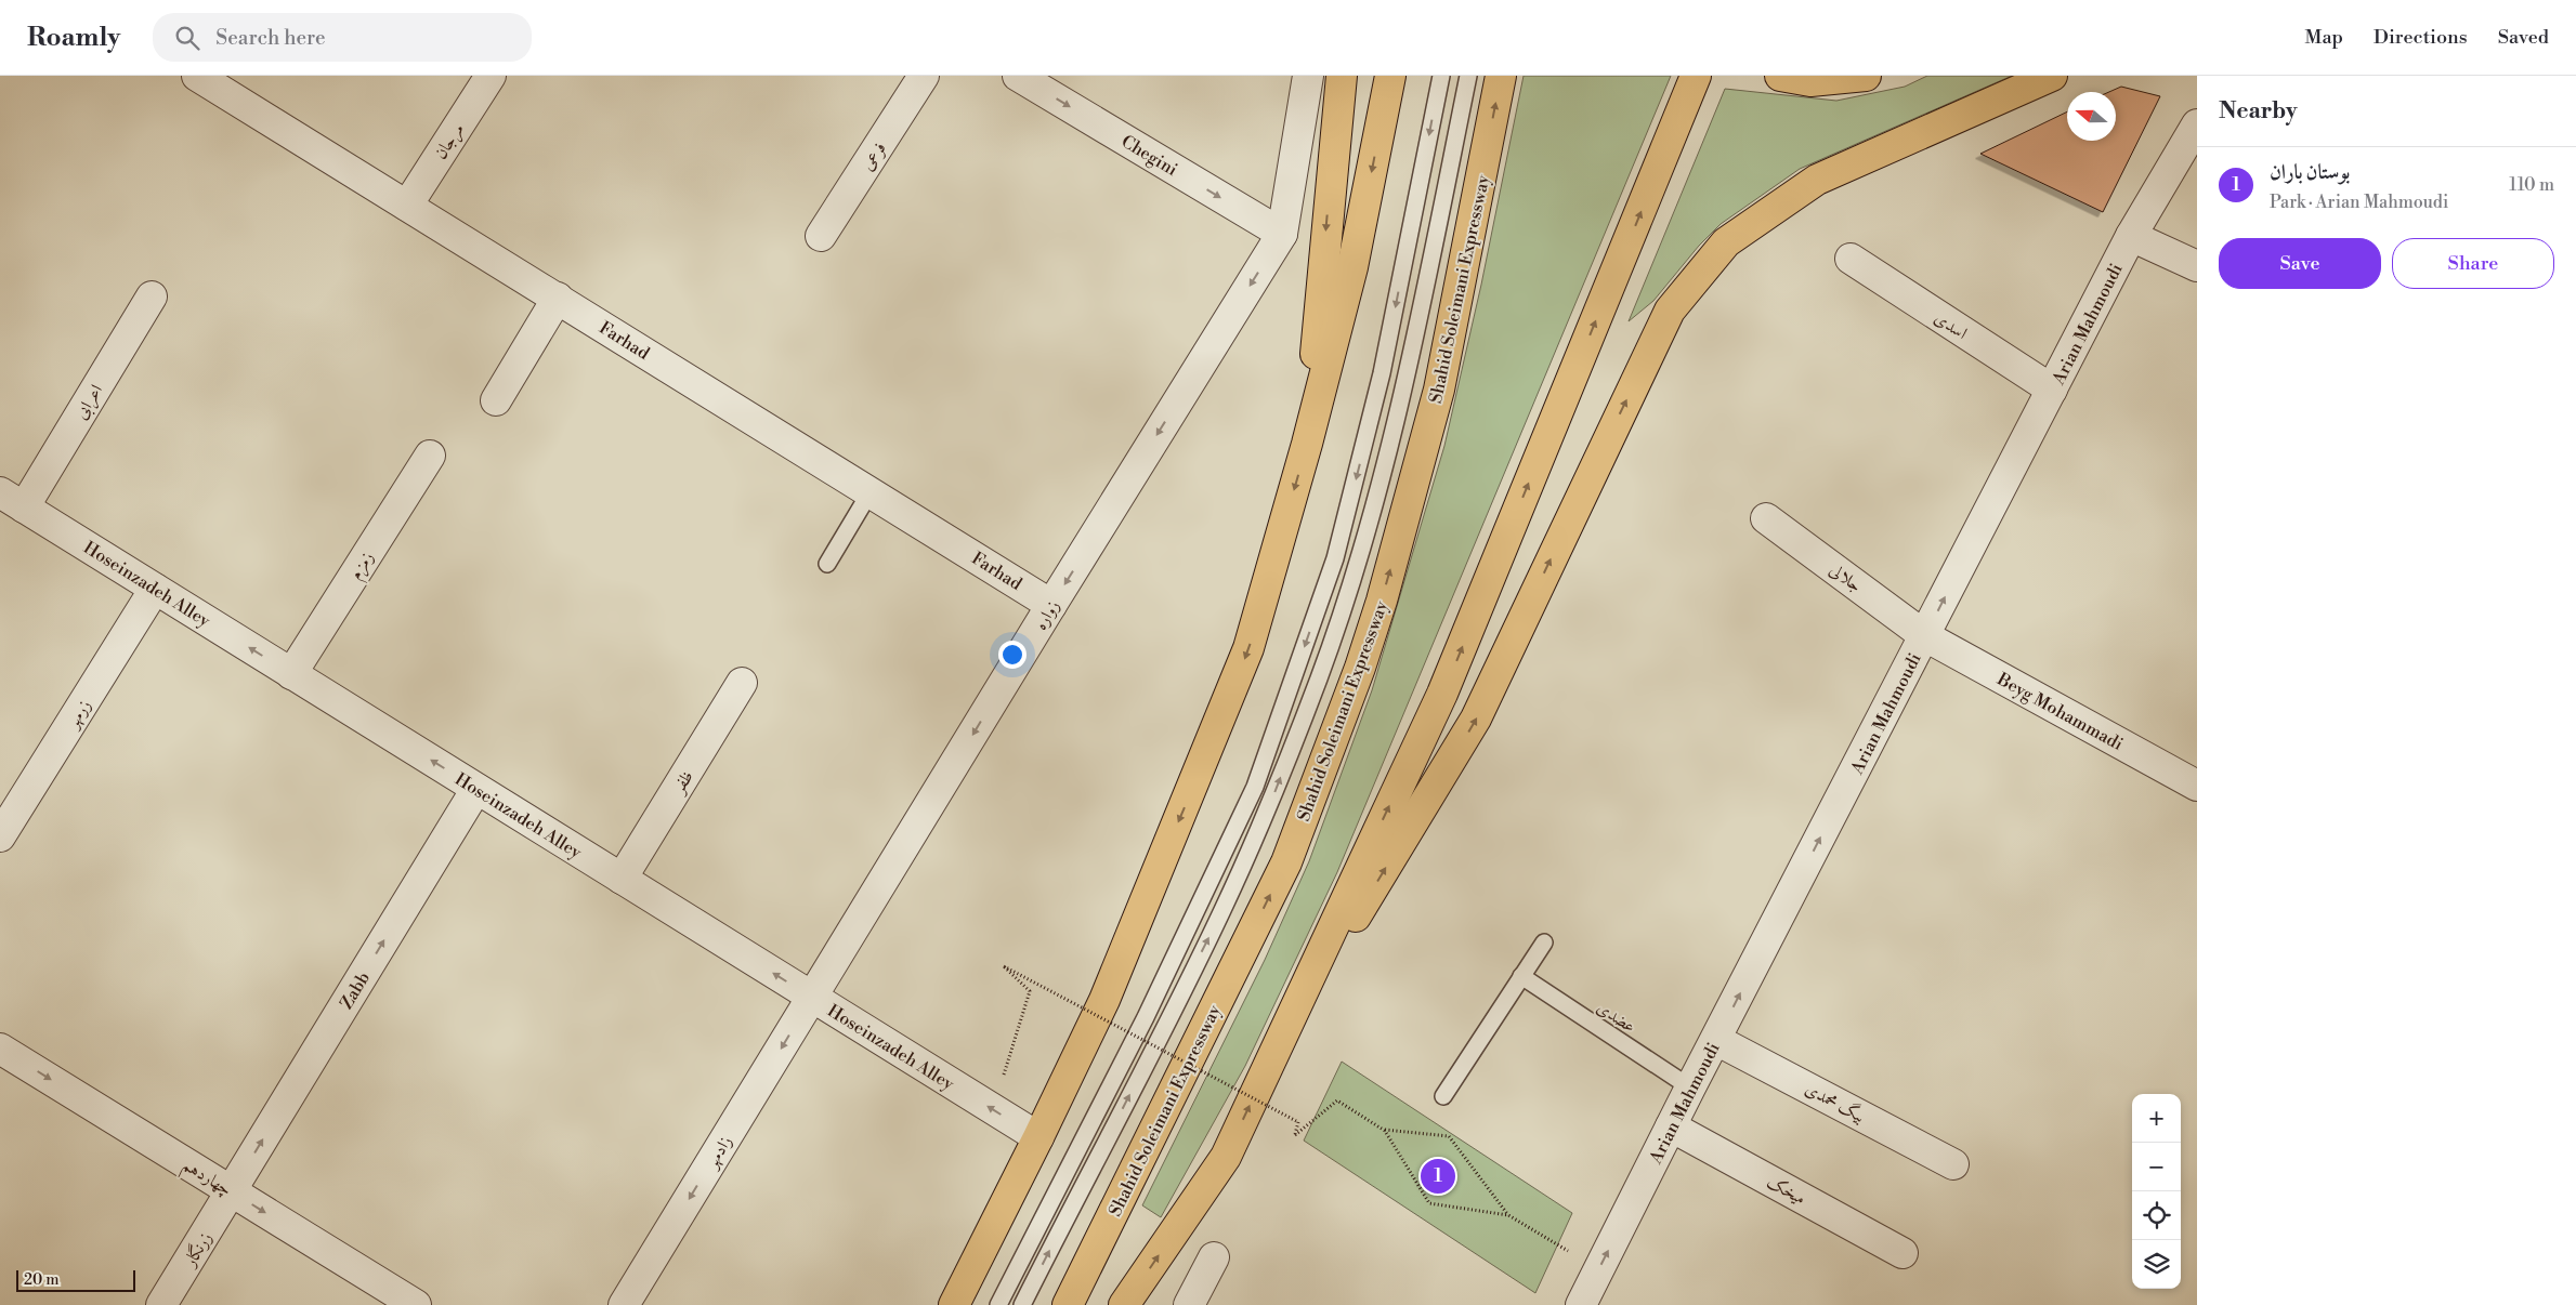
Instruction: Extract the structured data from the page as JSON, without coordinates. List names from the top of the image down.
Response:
{
  "streets": {
    "highway": ["Shahid Soleimani Expressway"],
    "street": [
      "مرجان",
      "Chegini",
      "فرعی",
      "Arian Mahmoudi",
      "اسدی",
      "Farhad",
      "اعرابی",
      "زمزم",
      "جلالی",
      "Hoseinzadeh Alley",
      "زواره",
      "Beyg Mohammadi",
      "زرمهر",
      "ظفر",
      "Zabb",
      "بیگ محمدی",
      "زادمهر",
      "چهاردهم",
      "میخک",
      "زرنگار"
    ],
    "lane": ["عضدی"]
  },
  "crossings": [
    ["مرجان", "Farhad"],
    ["Chegini", "زواره"],
    ["Arian Mahmoudi", "اسدی"],
    ["Arian Mahmoudi", "جلالی"],
    ["Arian Mahmoudi", "Beyg Mohammadi"],
    ["Arian Mahmoudi", "عضدی"],
    ["Arian Mahmoudi", "بیگ محمدی"],
    ["Arian Mahmoudi", "میخک"],
    ["Farhad", "زواره"],
    ["اعرابی", "Hoseinzadeh Alley"],
    ["زمزم", "Hoseinzadeh Alley"],
    ["جلالی", "Beyg Mohammadi"],
    ["Hoseinzadeh Alley", "زواره"],
    ["Hoseinzadeh Alley", "زرمهر"],
    ["Hoseinzadeh Alley", "ظفر"],
    ["Hoseinzadeh Alley", "Zabb"],
    ["Hoseinzadeh Alley", "زادمهر"],
    ["زواره", "زادمهر"],
    ["Zabb", "چهاردهم"],
    ["Zabb", "زرنگار"],
    ["چهاردهم", "زرنگار"]
  ],
  "one_way": [
    "Chegini",
    "Arian Mahmoudi",
    "Hoseinzadeh Alley",
    "زواره",
    "Zabb",
    "زادمهر",
    "چهاردهم"
  ],
  "scale_bar": "20 m",
  "north": "left",
  "page": {
    "header": "Roamly",
    "search": "Search here",
    "nav": ["Map", "Directions", "Saved"],
    "heading": "Nearby",
    "list": [
      {
        "mark": "1",
        "name": "بوستان باران",
        "note": "Park · Arian Mahmoudi",
        "value": "110 m"
      }
    ],
    "buttons": ["Save", "Share"],
    "map_buttons": ["+", "−"],
    "pins": "1",
    "scale": "20 m"
  }
}
